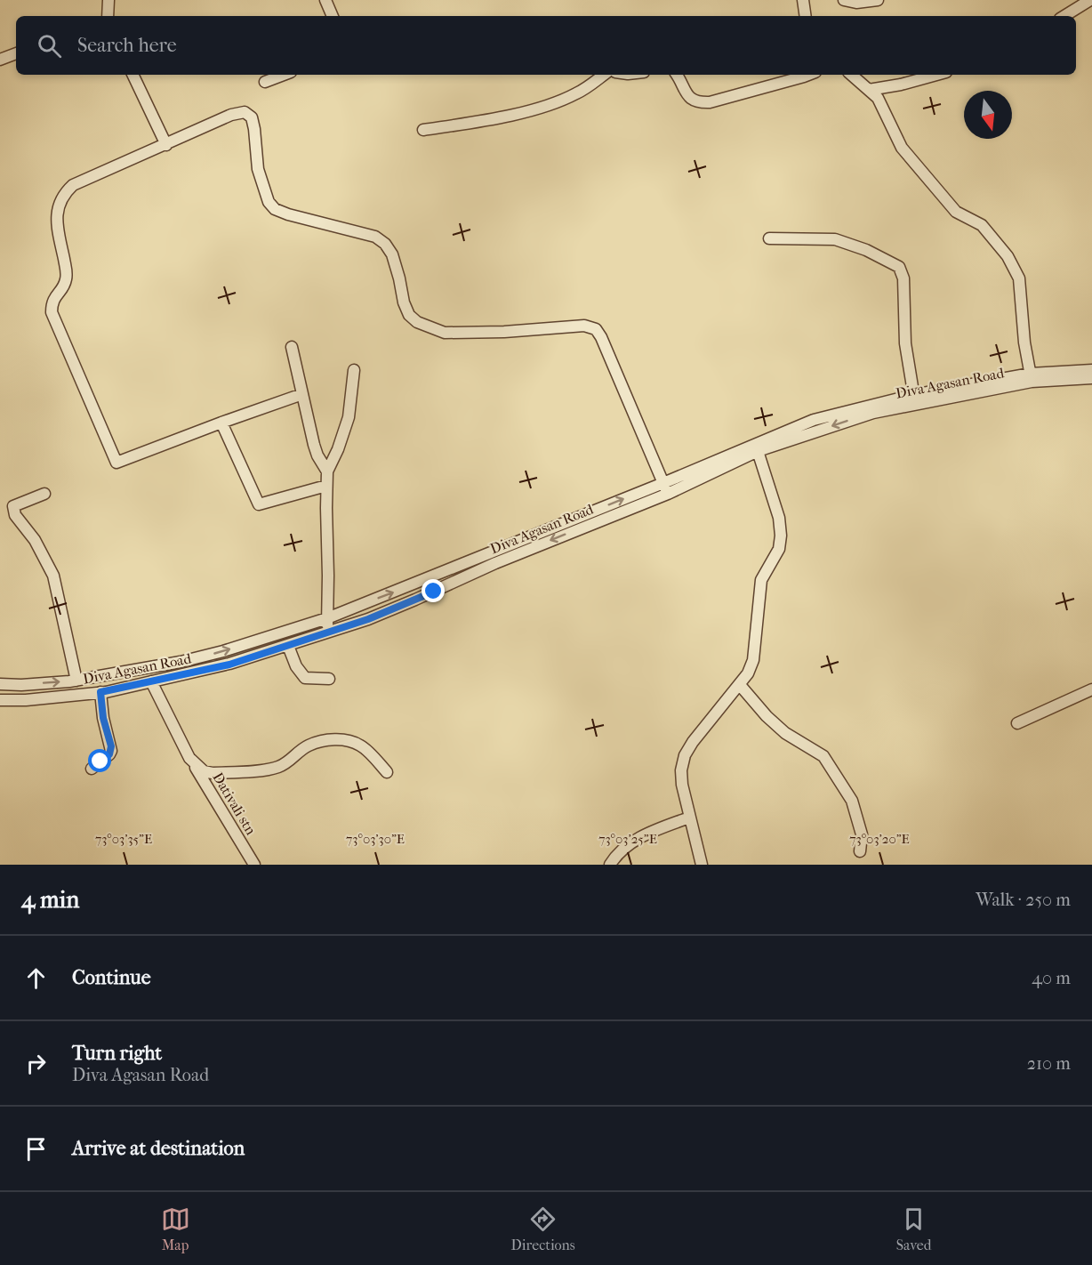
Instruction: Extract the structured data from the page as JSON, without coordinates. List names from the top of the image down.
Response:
{
  "streets": {
    "street": ["Diva Agasan Road", "Dativali stn"]
  },
  "crossings": [
    ["Diva Agasan Road", "Dativali stn"]
  ],
  "north": "bottom",
  "page": {
    "search": "Search here",
    "heading": ["4 min", "Walk · 250 m"],
    "list": [
      ["Continue", "40 m"],
      ["Turn right", "Diva Agasan Road", "210 m"],
      "Arrive at destination"
    ],
    "nav": ["Map", "Directions", "Saved"]
  },
  "coordinates": [
    "73°03'35\"E",
    "73°03'30\"E",
    "73°03'25\"E",
    "73°03'20\"E"
  ]
}
